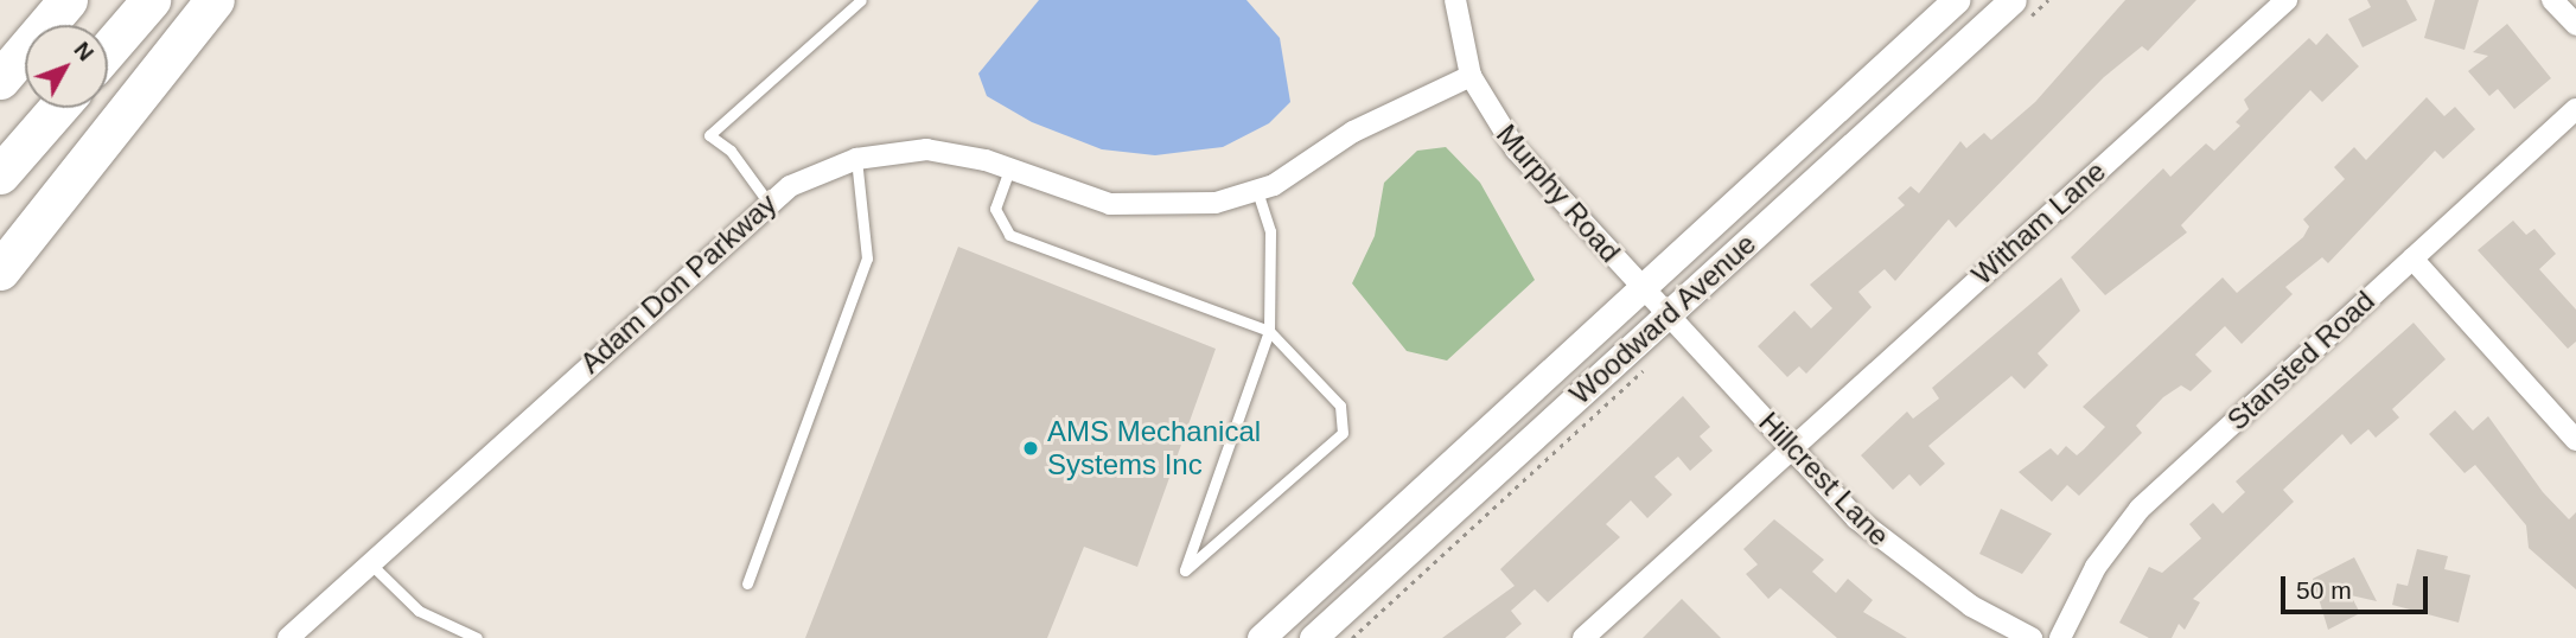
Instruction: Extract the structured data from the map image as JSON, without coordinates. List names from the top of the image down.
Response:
{
  "streets": {
    "street": [
      "Murphy Road",
      "Witham Lane",
      "Adam Don Parkway",
      "Woodward Avenue",
      "Stansted Road",
      "Hillcrest Lane"
    ]
  },
  "crossings": [
    ["Murphy Road", "Adam Don Parkway"],
    ["Murphy Road", "Woodward Avenue"],
    ["Murphy Road", "Hillcrest Lane"],
    ["Witham Lane", "Hillcrest Lane"],
    ["Woodward Avenue", "Hillcrest Lane"]
  ],
  "places": ["AMS Mechanical Systems Inc"],
  "scale_bar": "50 m",
  "north": "top right"
}
